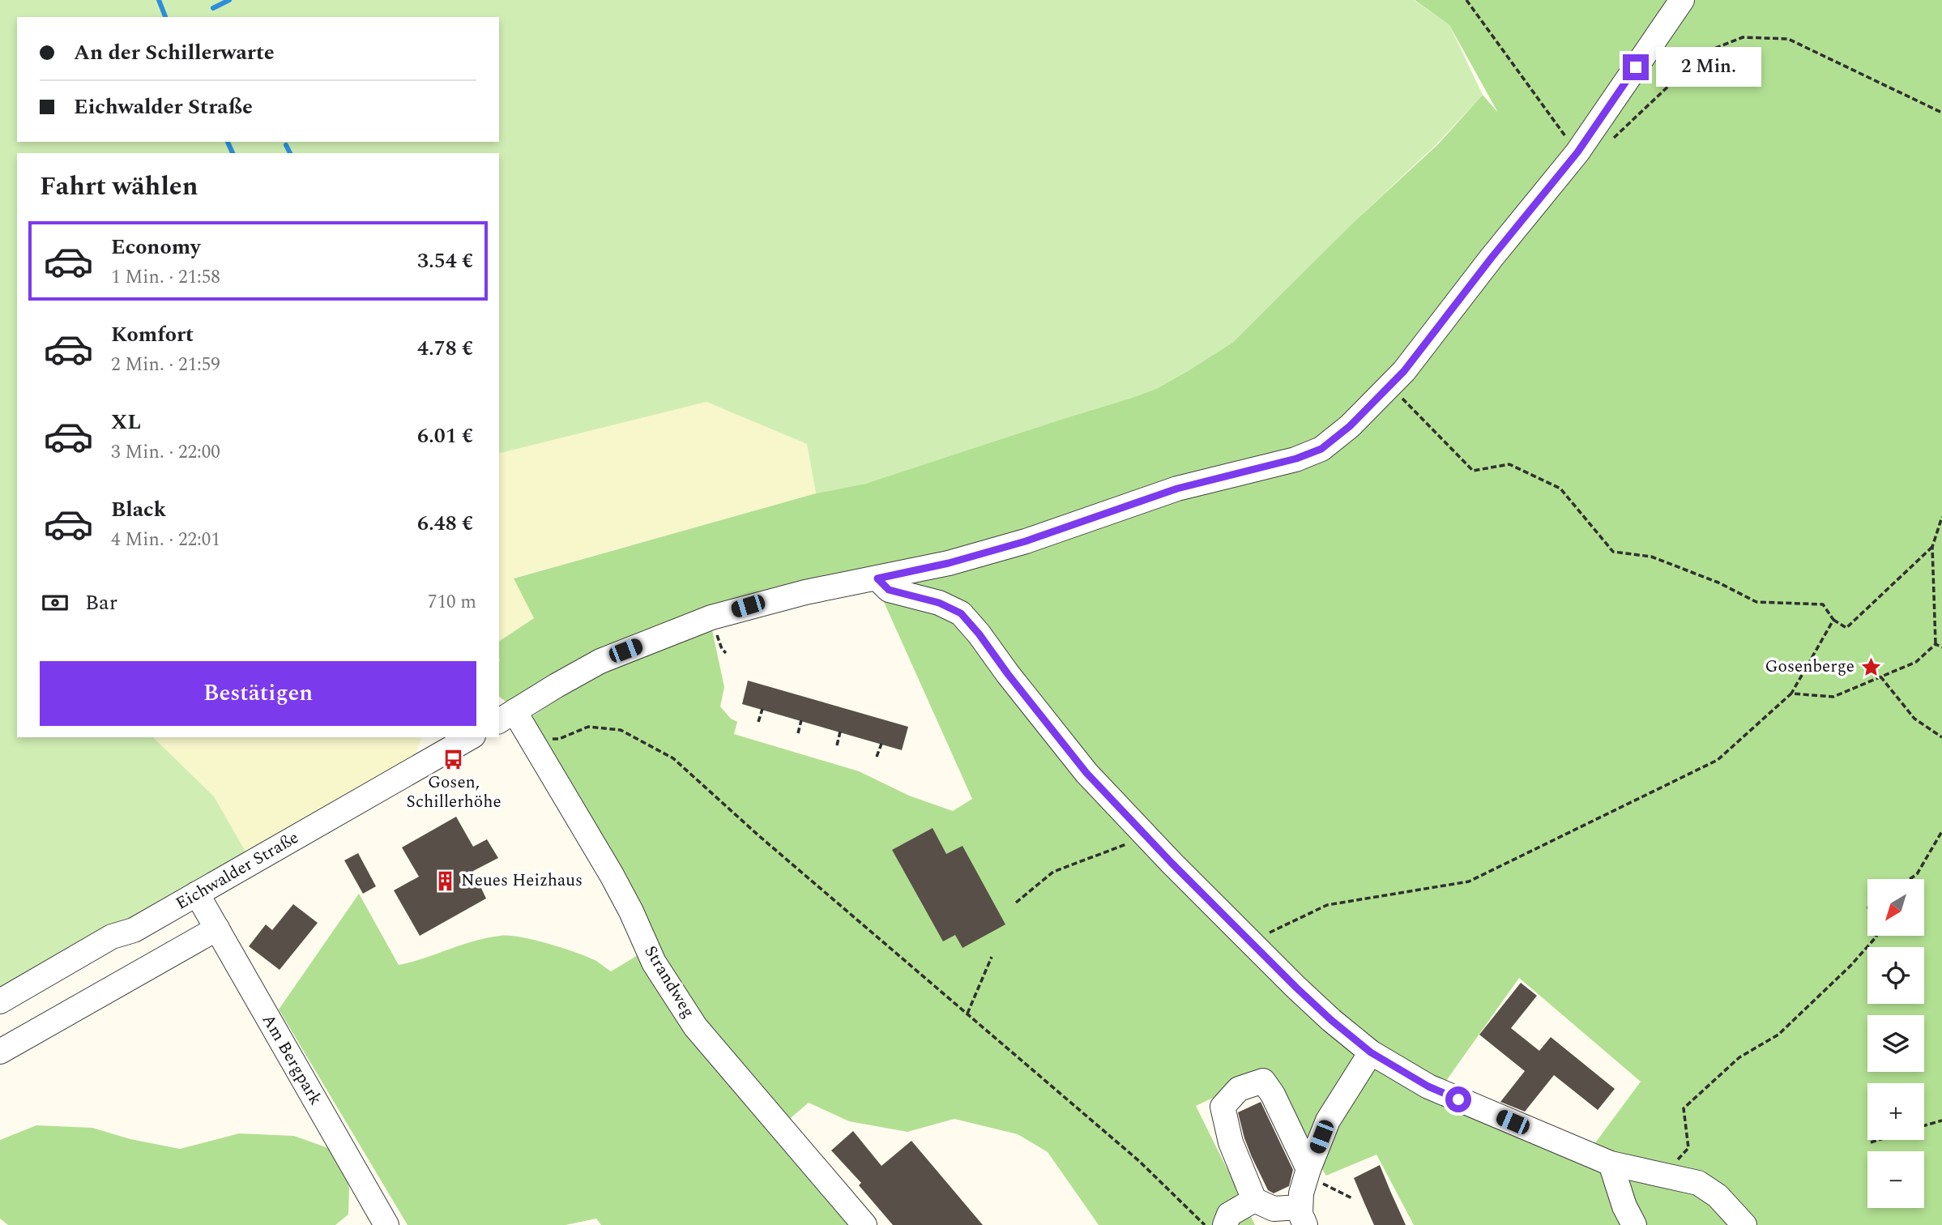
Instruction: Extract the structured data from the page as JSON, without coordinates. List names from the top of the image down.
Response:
{
  "streets": {
    "street": ["Eichwalder Straße", "Strandweg", "Am Bergpark"]
  },
  "crossings": [
    ["Eichwalder Straße", "Am Bergpark"]
  ],
  "places": {
    "place": ["Gosenberge"],
    "bus stop": ["Gosen, Schillerhöhe"],
    "building": ["Neues Heizhaus"]
  },
  "north": "bottom left",
  "page": {
    "banner": ["An der Schillerwarte", "Eichwalder Straße"],
    "bubble": "2 Min.",
    "heading": "Fahrt wählen",
    "list": [
      {
        "name": "Economy",
        "note": "1 Min. · 21:58",
        "value": "3.54 €"
      },
      {
        "name": "Komfort",
        "note": "2 Min. · 21:59",
        "value": "4.78 €"
      },
      {
        "name": "XL",
        "note": "3 Min. · 22:00",
        "value": "6.01 €"
      },
      {
        "name": "Black",
        "note": "4 Min. · 22:01",
        "value": "6.48 €"
      }
    ],
    "pay": ["Bar", "710 m"],
    "buttons": "Bestätigen",
    "map_buttons": ["+", "−"]
  }
}
